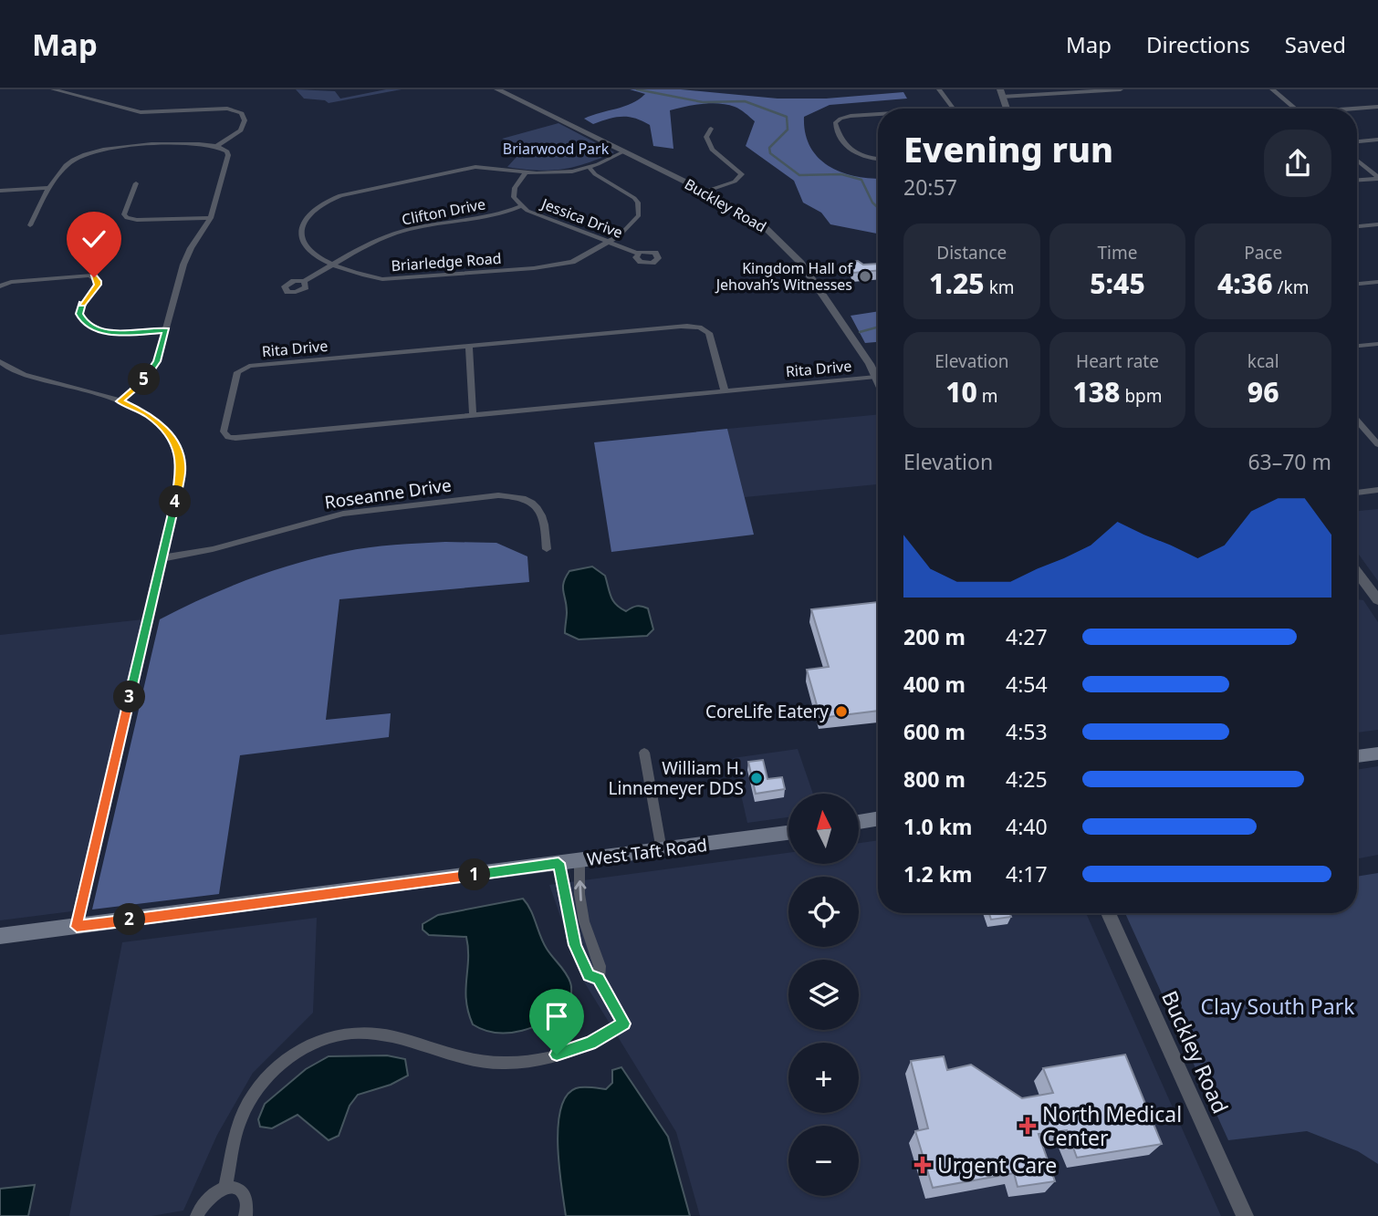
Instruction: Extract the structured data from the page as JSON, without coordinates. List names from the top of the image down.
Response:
{
  "streets": {
    "main road": ["West Taft Road"],
    "street": [
      "Buckley Road",
      "Clifton Drive",
      "Jessica Drive",
      "Briarledge Road",
      "Rita Drive",
      "Roseanne Drive"
    ]
  },
  "crossings": [
    ["Buckley Road", "Briarledge Road"],
    ["Buckley Road", "Rita Drive"],
    ["Clifton Drive", "Jessica Drive"],
    ["Clifton Drive", "Briarledge Road"],
    ["Jessica Drive", "Briarledge Road"]
  ],
  "parks": ["Briarwood Park", "Clay South Park"],
  "places": {
    "other": ["Kingdom Hall of Jehovah’s Witnesses", "CoreLife Eatery", "William H. Linnemeyer DDS"],
    "health": ["North Medical Center", "Urgent Care"]
  },
  "north": "top",
  "page": {
    "header": "Map",
    "nav": ["Map", "Directions", "Saved"],
    "heading": ["Evening run", "20:57"],
    "stats": [
      ["Distance", "1.25 km"],
      ["Time", "5:45"],
      ["Pace", "4:36 /km"],
      ["Elevation", "10 m"],
      ["Heart rate", "138 bpm"],
      ["kcal", "96"]
    ],
    "pins": [
      "5",
      "4",
      "3",
      "1",
      "2"
    ],
    "chart": ["Elevation", "63–70 m"],
    "list": [
      {
        "name": "200 m",
        "note": "4:27"
      },
      {
        "name": "400 m",
        "note": "4:54"
      },
      {
        "name": "600 m",
        "note": "4:53"
      },
      {
        "name": "800 m",
        "note": "4:25"
      },
      {
        "name": "1.0 km",
        "note": "4:40"
      },
      {
        "name": "1.2 km",
        "note": "4:17"
      }
    ],
    "map_buttons": ["+", "−"]
  }
}
